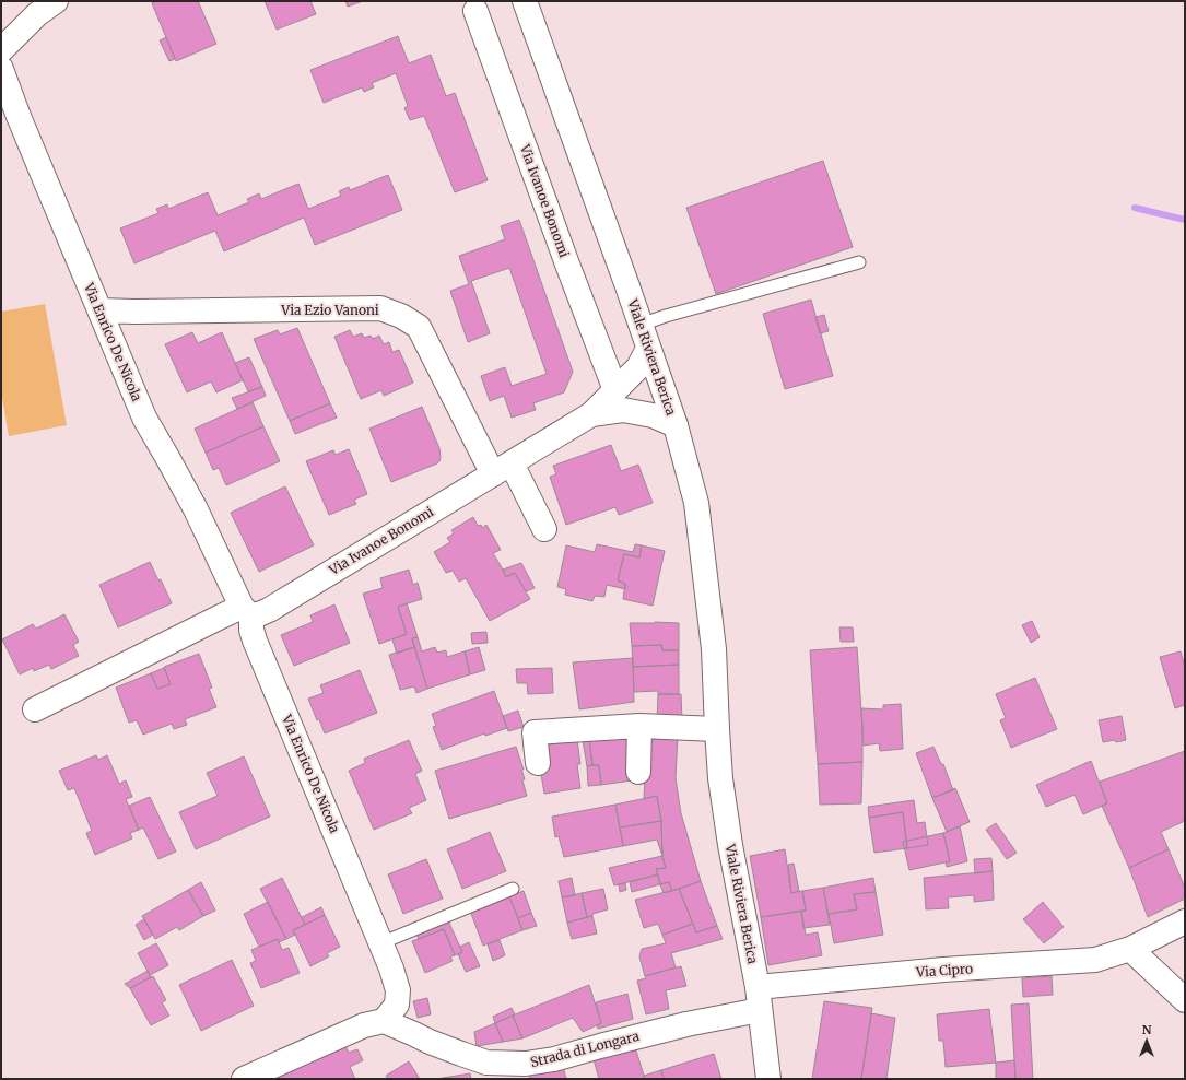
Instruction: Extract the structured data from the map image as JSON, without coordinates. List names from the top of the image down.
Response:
{
  "streets": {
    "street": [
      "Via Ivanoe Bonomi",
      "Via Ezio Vanoni",
      "Via Enrico De Nicola",
      "Viale Riviera Berica",
      "Via Cipro",
      "Strada di Longara"
    ]
  },
  "crossings": [
    ["Via Ivanoe Bonomi", "Via Ezio Vanoni"],
    ["Via Ivanoe Bonomi", "Via Enrico De Nicola"],
    ["Via Ivanoe Bonomi", "Viale Riviera Berica"],
    ["Via Ezio Vanoni", "Via Enrico De Nicola"],
    ["Via Enrico De Nicola", "Strada di Longara"],
    ["Viale Riviera Berica", "Via Cipro"],
    ["Viale Riviera Berica", "Strada di Longara"],
    ["Via Cipro", "Strada di Longara"]
  ],
  "north": "top"
}
